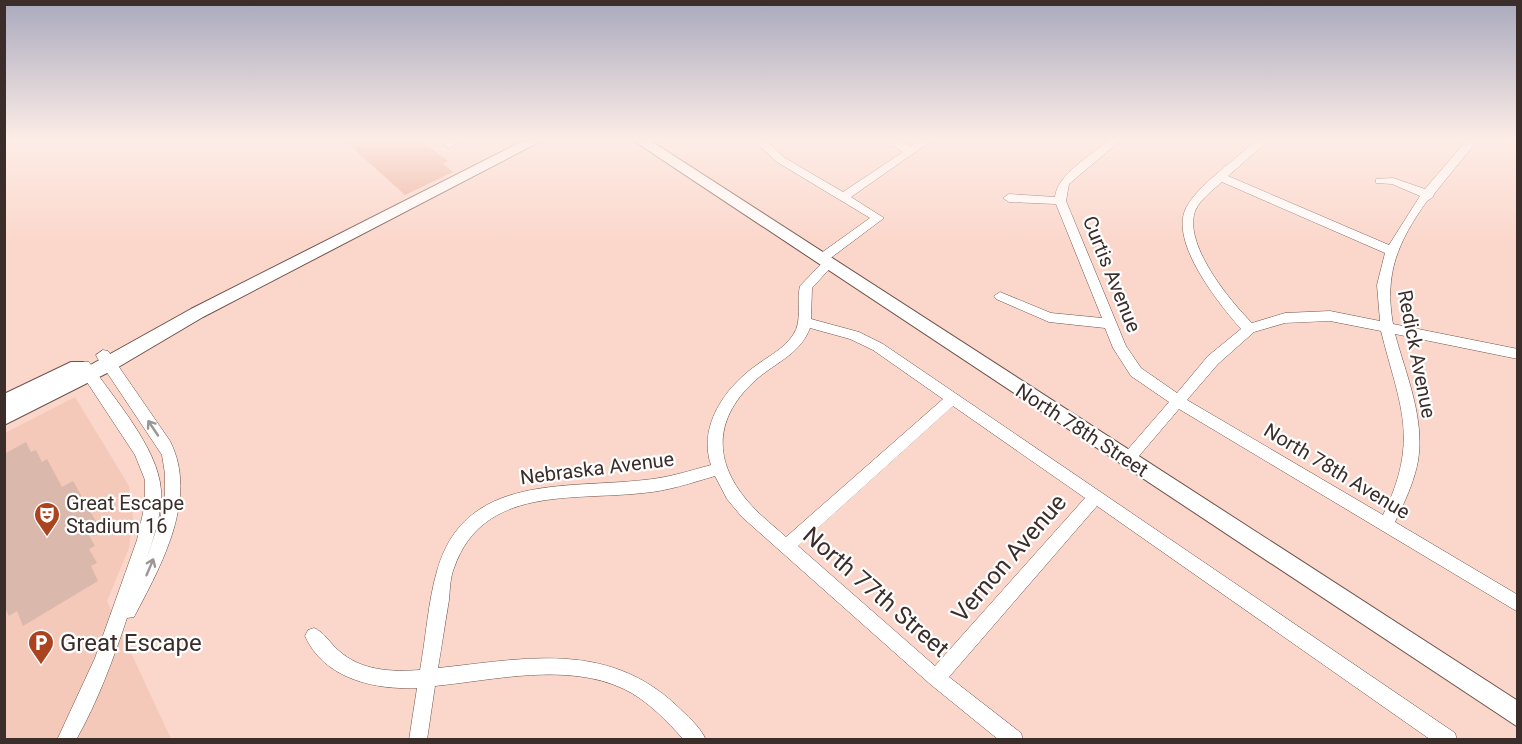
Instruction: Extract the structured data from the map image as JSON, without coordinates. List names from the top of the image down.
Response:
{
  "streets": {
    "street": [
      "Curtis Avenue",
      "Redick Avenue",
      "North 78th Street",
      "Nebraska Avenue",
      "North 78th Avenue",
      "Vernon Avenue",
      "North 77th Street"
    ]
  },
  "crossings": [
    ["Curtis Avenue", "North 78th Avenue"],
    ["Redick Avenue", "North 78th Avenue"],
    ["Nebraska Avenue", "North 77th Street"],
    ["Vernon Avenue", "North 77th Street"]
  ],
  "places": {
    "theatre": ["Great Escape Stadium 16"],
    "parking": ["Great Escape"]
  }
}
